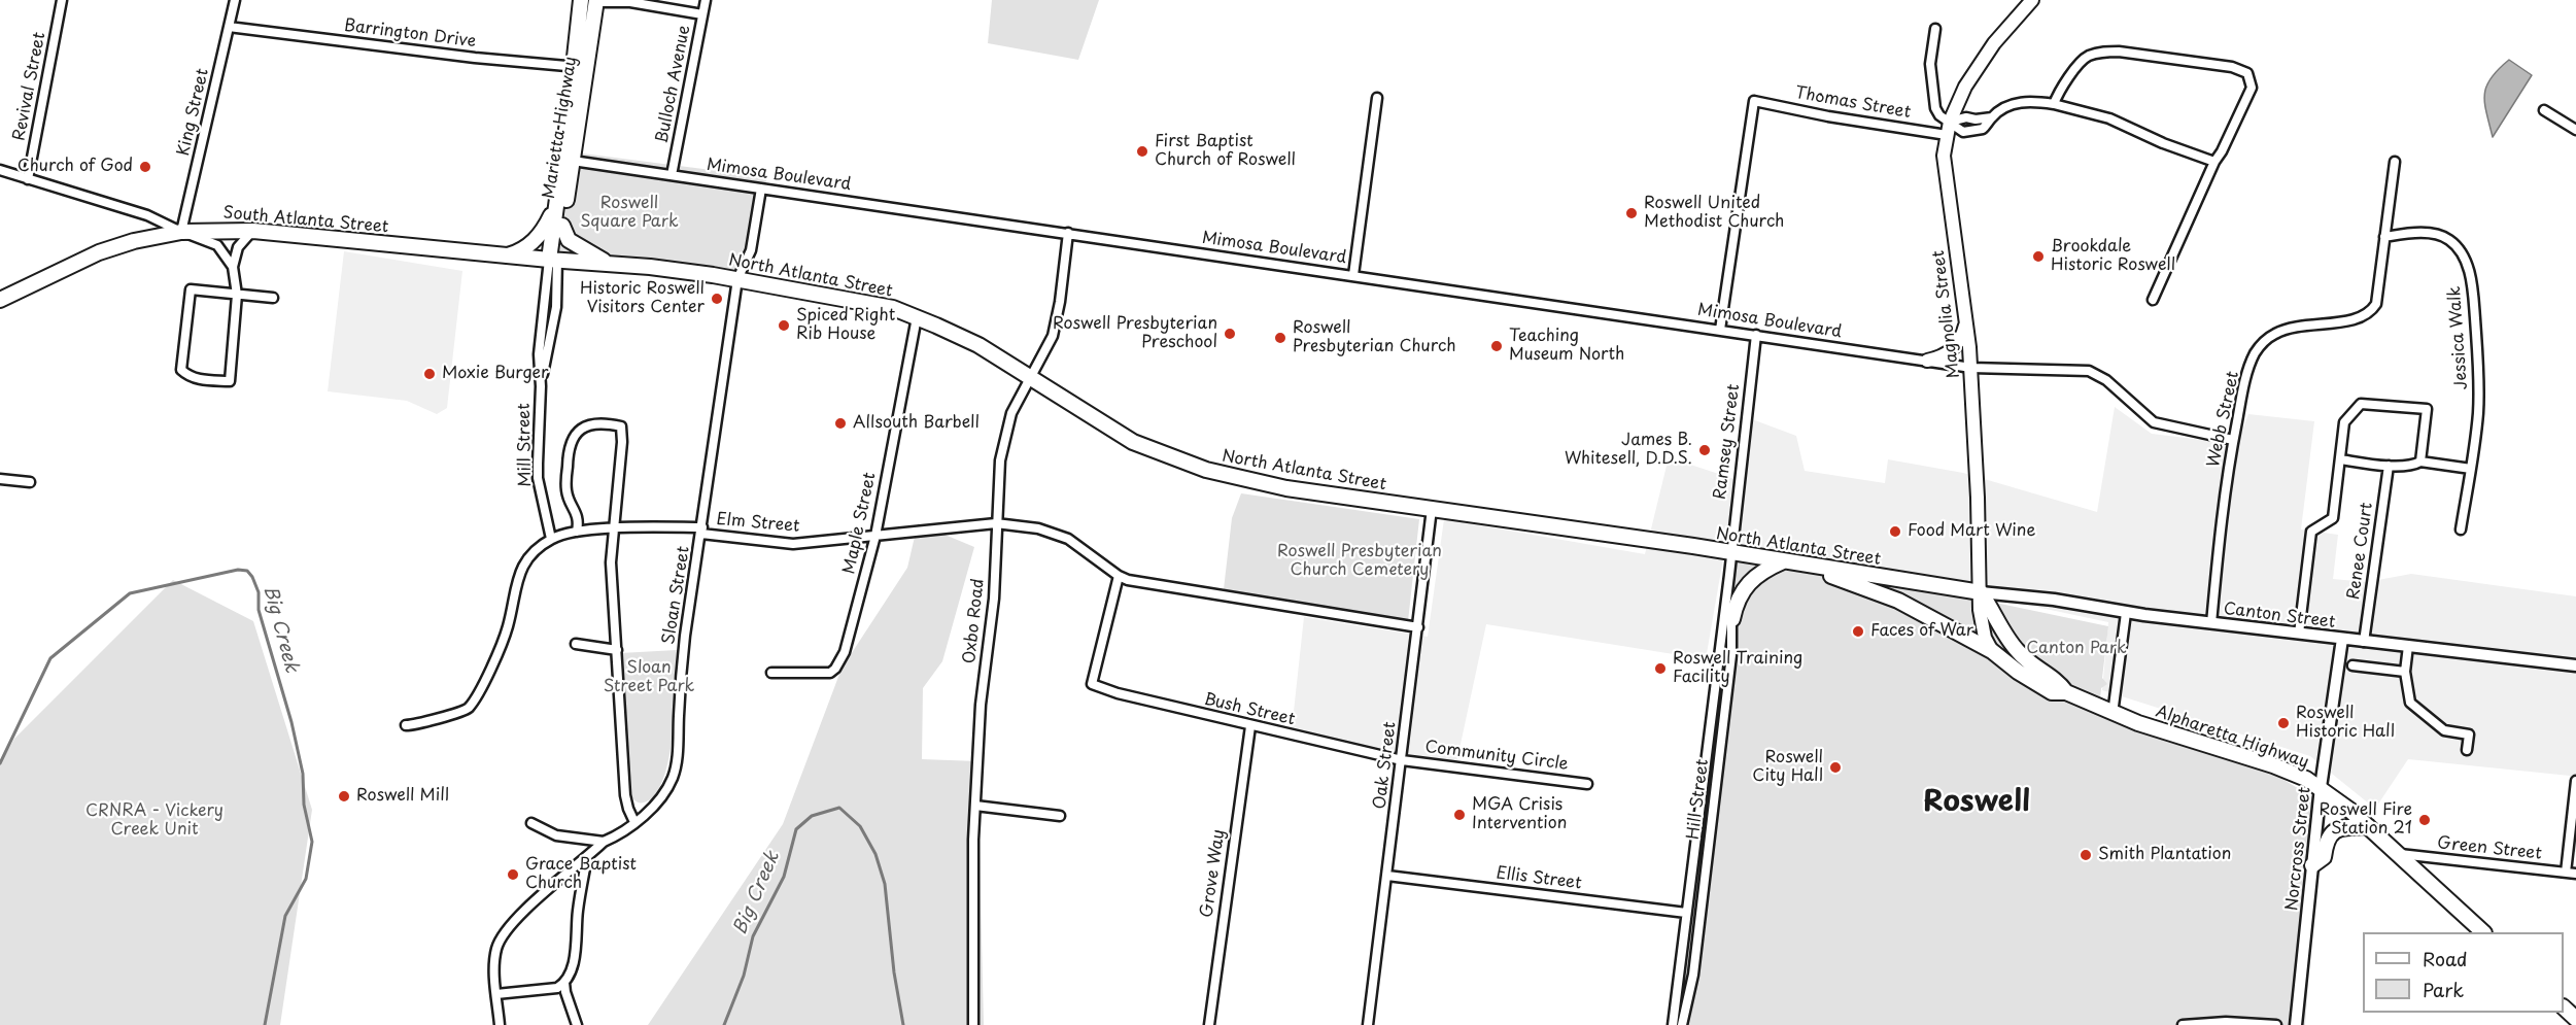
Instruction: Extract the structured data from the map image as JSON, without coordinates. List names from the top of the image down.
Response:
{
  "streets": {
    "main road": [
      "Marietta Highway",
      "South Atlanta Street",
      "North Atlanta Street",
      "Magnolia Street",
      "Alpharetta Highway"
    ],
    "street": [
      "Barrington Drive",
      "Bulloch Avenue",
      "Revival Street",
      "Thomas Street",
      "King Street",
      "Mimosa Boulevard",
      "Jessica Walk",
      "Webb Street",
      "Ramsey Street",
      "Mill Street",
      "Elm Street",
      "Maple Street",
      "Renee Court",
      "Sloan Street",
      "Canton Street",
      "Oxbo Road",
      "Bush Street",
      "Community Circle",
      "Oak Street",
      "Hill Street",
      "Norcross Street",
      "Green Street",
      "Grove Way",
      "Ellis Street"
    ]
  },
  "crossings": [
    ["Barrington Drive", "King Street"],
    ["Barrington Drive", "Marietta Highway"],
    ["Bulloch Avenue", "Mimosa Boulevard"],
    ["Thomas Street", "Mimosa Boulevard"],
    ["Thomas Street", "Magnolia Street"],
    ["King Street", "South Atlanta Street"],
    ["Marietta Highway", "Mimosa Boulevard"],
    ["Marietta Highway", "South Atlanta Street"],
    ["Marietta Highway", "North Atlanta Street"],
    ["Marietta Highway", "Mill Street"],
    ["Mimosa Boulevard", "Magnolia Street"],
    ["Mimosa Boulevard", "Webb Street"],
    ["Mimosa Boulevard", "Ramsey Street"],
    ["Mimosa Boulevard", "Sloan Street"],
    ["Mimosa Boulevard", "Oxbo Road"],
    ["South Atlanta Street", "North Atlanta Street"],
    ["South Atlanta Street", "Mill Street"],
    ["North Atlanta Street", "Magnolia Street"],
    ["North Atlanta Street", "Ramsey Street"],
    ["North Atlanta Street", "Mill Street"],
    ["North Atlanta Street", "Maple Street"],
    ["North Atlanta Street", "Sloan Street"],
    ["North Atlanta Street", "Canton Street"],
    ["North Atlanta Street", "Oxbo Road"],
    ["North Atlanta Street", "Alpharetta Highway"],
    ["North Atlanta Street", "Oak Street"],
    ["North Atlanta Street", "Hill Street"],
    ["Magnolia Street", "Canton Street"],
    ["Magnolia Street", "Alpharetta Highway"],
    ["Jessica Walk", "Webb Street"],
    ["Webb Street", "Canton Street"],
    ["Ramsey Street", "Hill Street"],
    ["Elm Street", "Maple Street"],
    ["Elm Street", "Sloan Street"],
    ["Elm Street", "Oxbo Road"],
    ["Elm Street", "Bush Street"],
    ["Renee Court", "Canton Street"],
    ["Canton Street", "Alpharetta Highway"],
    ["Canton Street", "Norcross Street"],
    ["Bush Street", "Community Circle"],
    ["Bush Street", "Oak Street"],
    ["Bush Street", "Grove Way"],
    ["Alpharetta Highway", "Norcross Street"],
    ["Alpharetta Highway", "Green Street"],
    ["Community Circle", "Oak Street"],
    ["Oak Street", "Ellis Street"],
    ["Hill Street", "Ellis Street"]
  ],
  "districts": ["Roswell"],
  "water": ["Big Creek"],
  "parks": [
    "Roswell Square Park",
    "Roswell Presbyterian Church Cemetery",
    "Canton Park",
    "Sloan Street Park",
    "CRNRA - Vickery Creek Unit"
  ],
  "places": [
    "First Baptist Church of Roswell",
    "Church of God",
    "Roswell United Methodist Church",
    "Brookdale Historic Roswell",
    "Historic Roswell Visitors Center",
    "Spiced Right Rib House",
    "Roswell Presbyterian Preschool",
    "Roswell Presbyterian Church",
    "Teaching Museum North",
    "Moxie Burger",
    "Allsouth Barbell",
    "James B. Whitesell, D.D.S.",
    "Food Mart Wine",
    "Faces of War",
    "Roswell Training Facility",
    "Roswell Historic Hall",
    "Roswell City Hall",
    "Roswell Mill",
    "MGA Crisis Intervention",
    "Roswell Fire Station 21",
    "Smith Plantation",
    "Grace Baptist Church"
  ],
  "legend": ["Road", "Park"]
}
